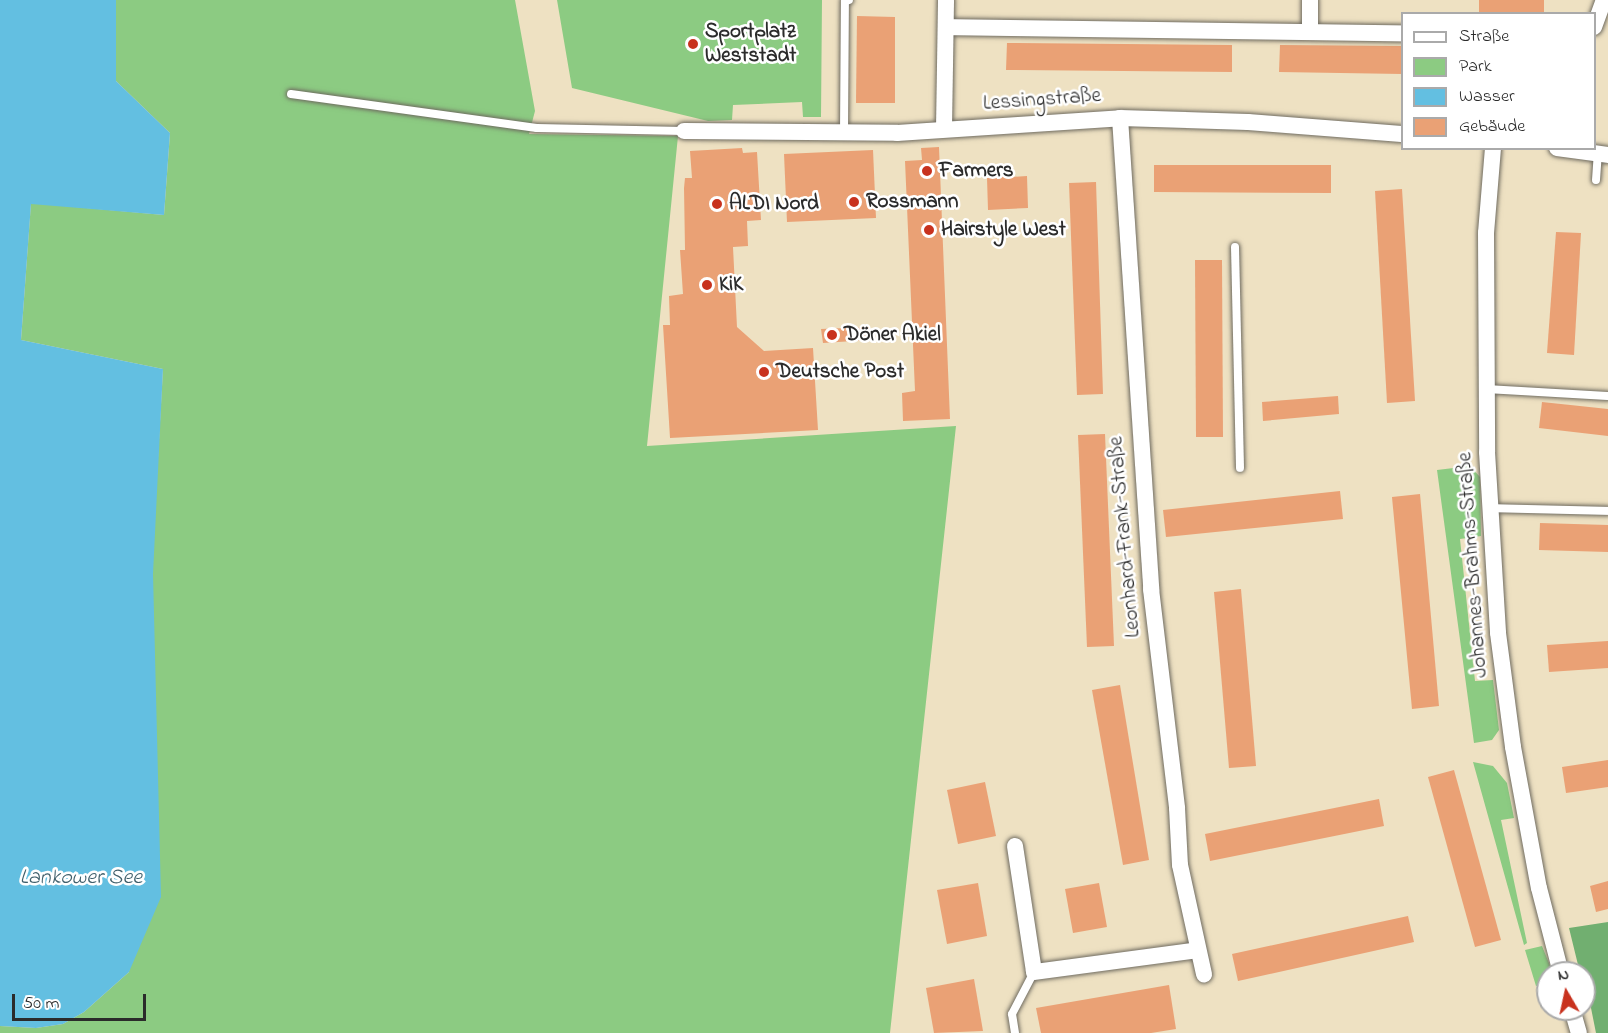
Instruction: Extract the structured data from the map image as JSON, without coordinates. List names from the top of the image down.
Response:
{
  "streets": {
    "street": ["Lessingstraße", "Leonhard-Frank-Straße", "Johannes-Brahms-Straße"]
  },
  "crossings": [
    ["Lessingstraße", "Leonhard-Frank-Straße"]
  ],
  "water": ["Lankower See"],
  "places": [
    "Sportplatz Weststadt",
    "Farmers",
    "Rossmann",
    "ALDI Nord",
    "Hairstyle West",
    "KiK",
    "Döner Akiel",
    "Deutsche Post"
  ],
  "legend": [
    "Straße",
    "Park",
    "Wasser",
    "Gebäude"
  ],
  "scale_bar": "50 m",
  "north": "top"
}
